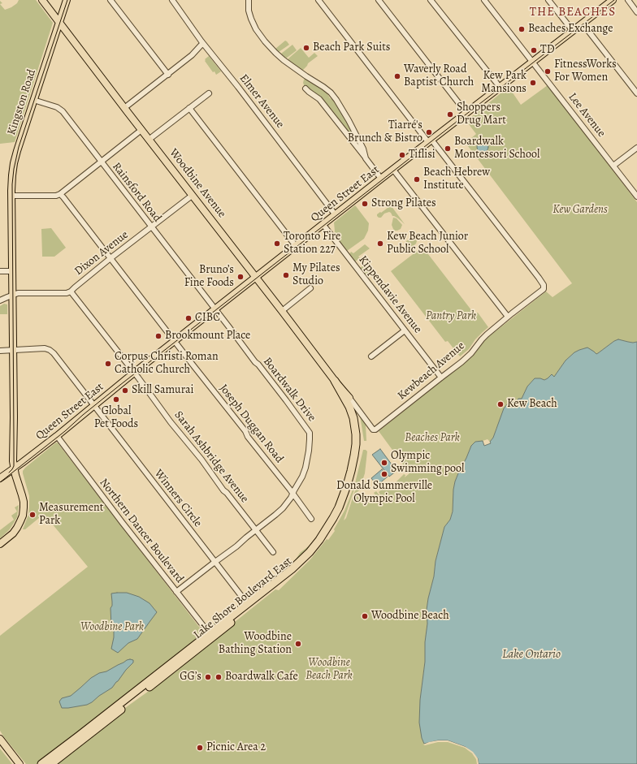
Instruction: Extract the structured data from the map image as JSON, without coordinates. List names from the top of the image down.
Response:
{
  "streets": {
    "highway": ["Woodbine Avenue", "Lake Shore Boulevard East"],
    "main road": ["Kingston Road", "Queen Street East"],
    "street": [
      "Elmer Avenue",
      "Lee Avenue",
      "Rainsford Road",
      "Dixon Avenue",
      "Kippendavie Avenue",
      "Kewbeach Avenue",
      "Boardwalk Drive",
      "Joseph Duggan Road",
      "Sarah Ashbridge Avenue",
      "Winners Circle",
      "Northern Dancer Boulevard"
    ]
  },
  "crossings": [
    ["Elmer Avenue", "Queen Street East"],
    ["Kingston Road", "Woodbine Avenue"],
    ["Kingston Road", "Rainsford Road"],
    ["Kingston Road", "Queen Street East"],
    ["Kingston Road", "Dixon Avenue"],
    ["Kingston Road", "Winners Circle"],
    ["Lee Avenue", "Queen Street East"],
    ["Woodbine Avenue", "Queen Street East"],
    ["Woodbine Avenue", "Dixon Avenue"],
    ["Woodbine Avenue", "Kewbeach Avenue"],
    ["Woodbine Avenue", "Lake Shore Boulevard East"],
    ["Rainsford Road", "Queen Street East"],
    ["Rainsford Road", "Dixon Avenue"],
    ["Rainsford Road", "Boardwalk Drive"],
    ["Queen Street East", "Kippendavie Avenue"],
    ["Queen Street East", "Kewbeach Avenue"],
    ["Queen Street East", "Boardwalk Drive"],
    ["Queen Street East", "Joseph Duggan Road"],
    ["Queen Street East", "Sarah Ashbridge Avenue"],
    ["Queen Street East", "Winners Circle"],
    ["Queen Street East", "Northern Dancer Boulevard"],
    ["Dixon Avenue", "Joseph Duggan Road"],
    ["Dixon Avenue", "Sarah Ashbridge Avenue"],
    ["Kippendavie Avenue", "Kewbeach Avenue"],
    ["Boardwalk Drive", "Joseph Duggan Road"],
    ["Boardwalk Drive", "Sarah Ashbridge Avenue"],
    ["Boardwalk Drive", "Winners Circle"],
    ["Boardwalk Drive", "Northern Dancer Boulevard"],
    ["Winners Circle", "Lake Shore Boulevard East"],
    ["Northern Dancer Boulevard", "Lake Shore Boulevard East"]
  ],
  "districts": ["THE BEACHES"],
  "water": ["Lake Ontario"],
  "parks": [
    "Kew Gardens",
    "Pantry Park",
    "Beaches Park",
    "Woodbine Park",
    "Woodbine Beach Park"
  ],
  "places": [
    "Beaches Exchange",
    "Beach Park Suits",
    "TD",
    "FitnessWorks For Women",
    "Waverly Road Baptist Church",
    "Kew Park Mansions",
    "Shoppers Drug Mart",
    "Tiarré's Brunch & Bistro",
    "Boardwalk Montessori School",
    "Tiflisi",
    "Beach Hebrew Institute",
    "Strong Pilates",
    "Toronto Fire Station 227",
    "Kew Beach Junior Public School",
    "My Pilates Studio",
    "Bruno’s Fine Foods",
    "CIBC",
    "Brookmount Place",
    "Corpus Christi Roman Catholic Church",
    "Skill Samurai",
    "Global Pet Foods",
    "Kew Beach",
    "Olympic Swimming pool",
    "Donald Summerville Olympic Pool",
    "Measurement Park",
    "Woodbine Beach",
    "Woodbine Bathing Station",
    "GG’s",
    "Boardwalk Cafe",
    "Picnic Area 2"
  ]
}
